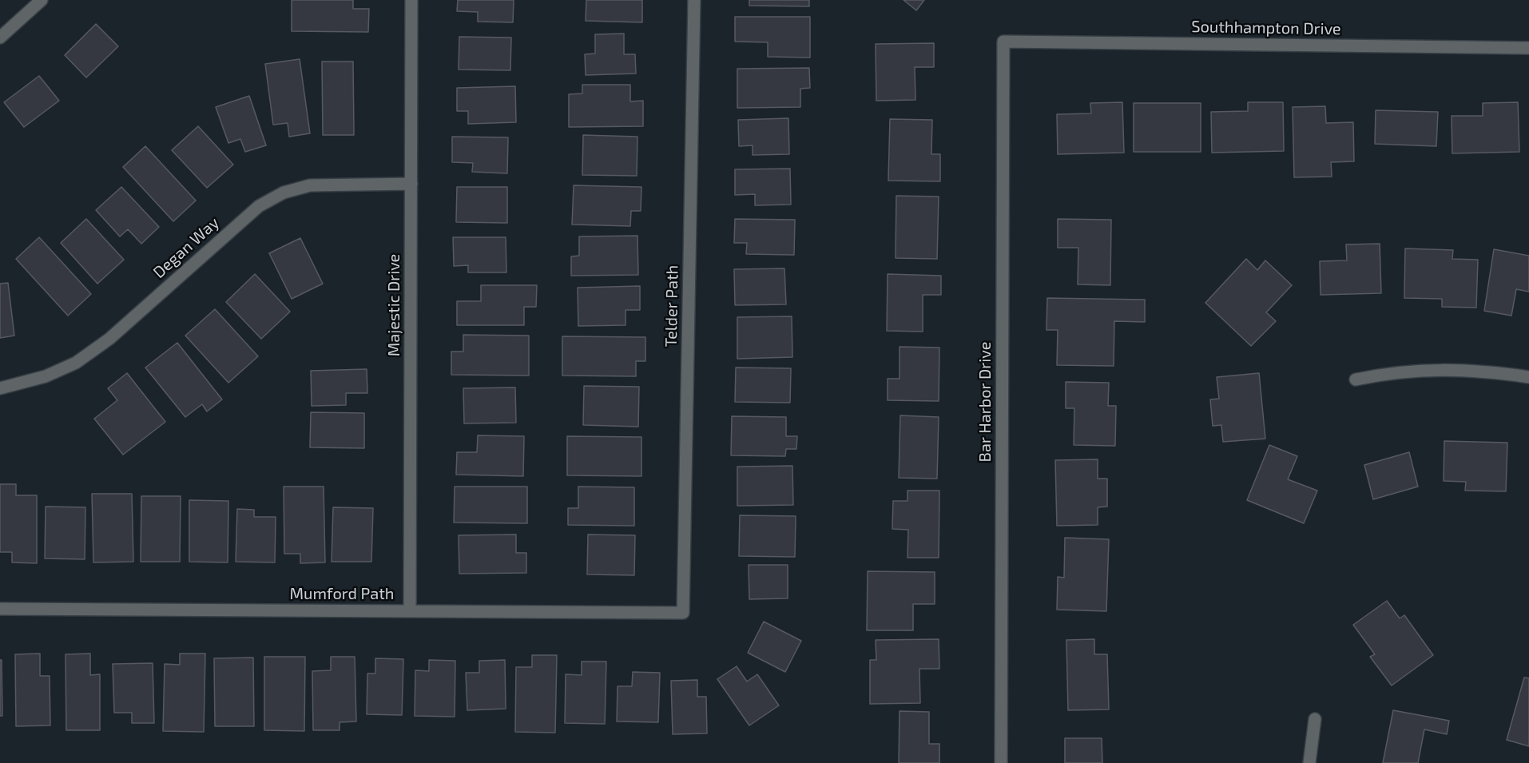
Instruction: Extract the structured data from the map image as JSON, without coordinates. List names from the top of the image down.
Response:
{
  "streets": {
    "street": [
      "Southhampton Drive",
      "Degan Way",
      "Majestic Drive",
      "Telder Path",
      "Bar Harbor Drive",
      "Mumford Path"
    ]
  },
  "crossings": [
    ["Southhampton Drive", "Bar Harbor Drive"],
    ["Degan Way", "Majestic Drive"],
    ["Majestic Drive", "Mumford Path"],
    ["Telder Path", "Mumford Path"]
  ]
}
